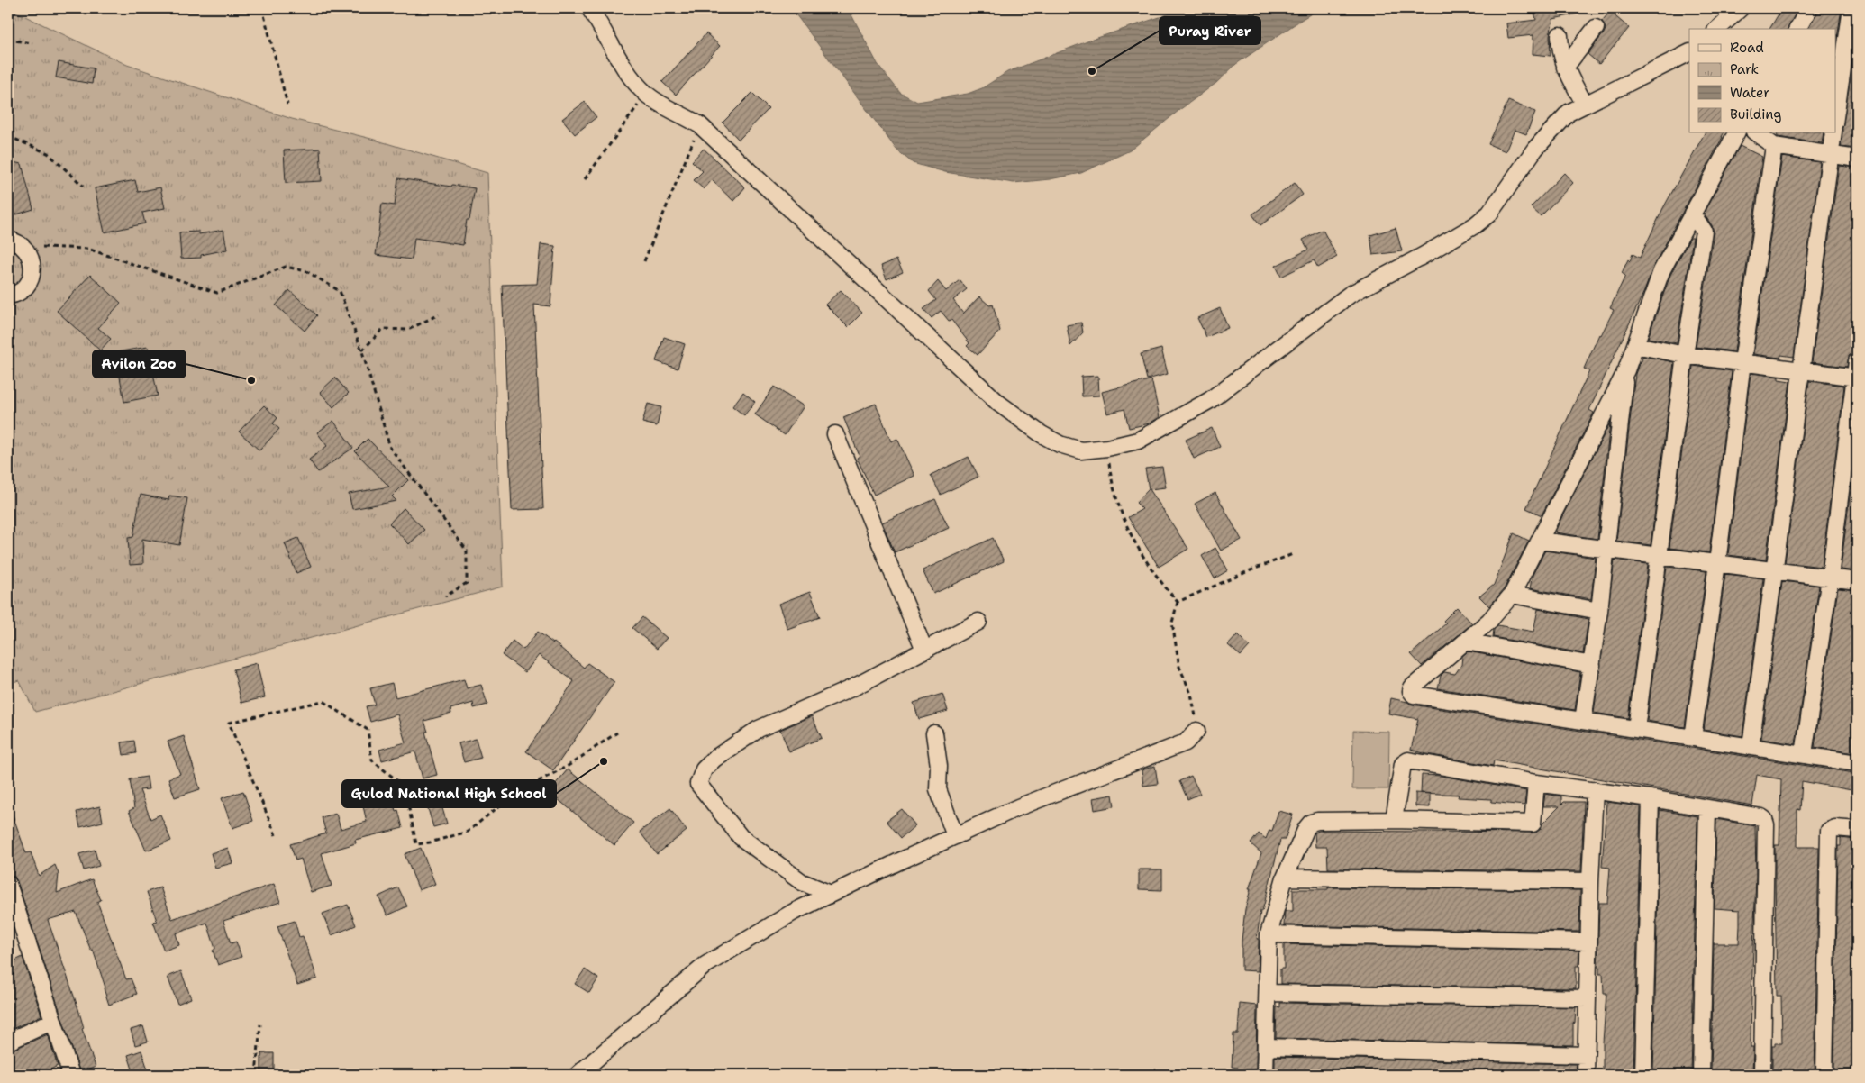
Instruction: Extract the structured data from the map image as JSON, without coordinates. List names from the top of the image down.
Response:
{
  "places": ["Puray River", "Avilon Zoo", "Gulod National High School"],
  "legend": [
    "Road",
    "Park",
    "Water",
    "Building"
  ]
}
